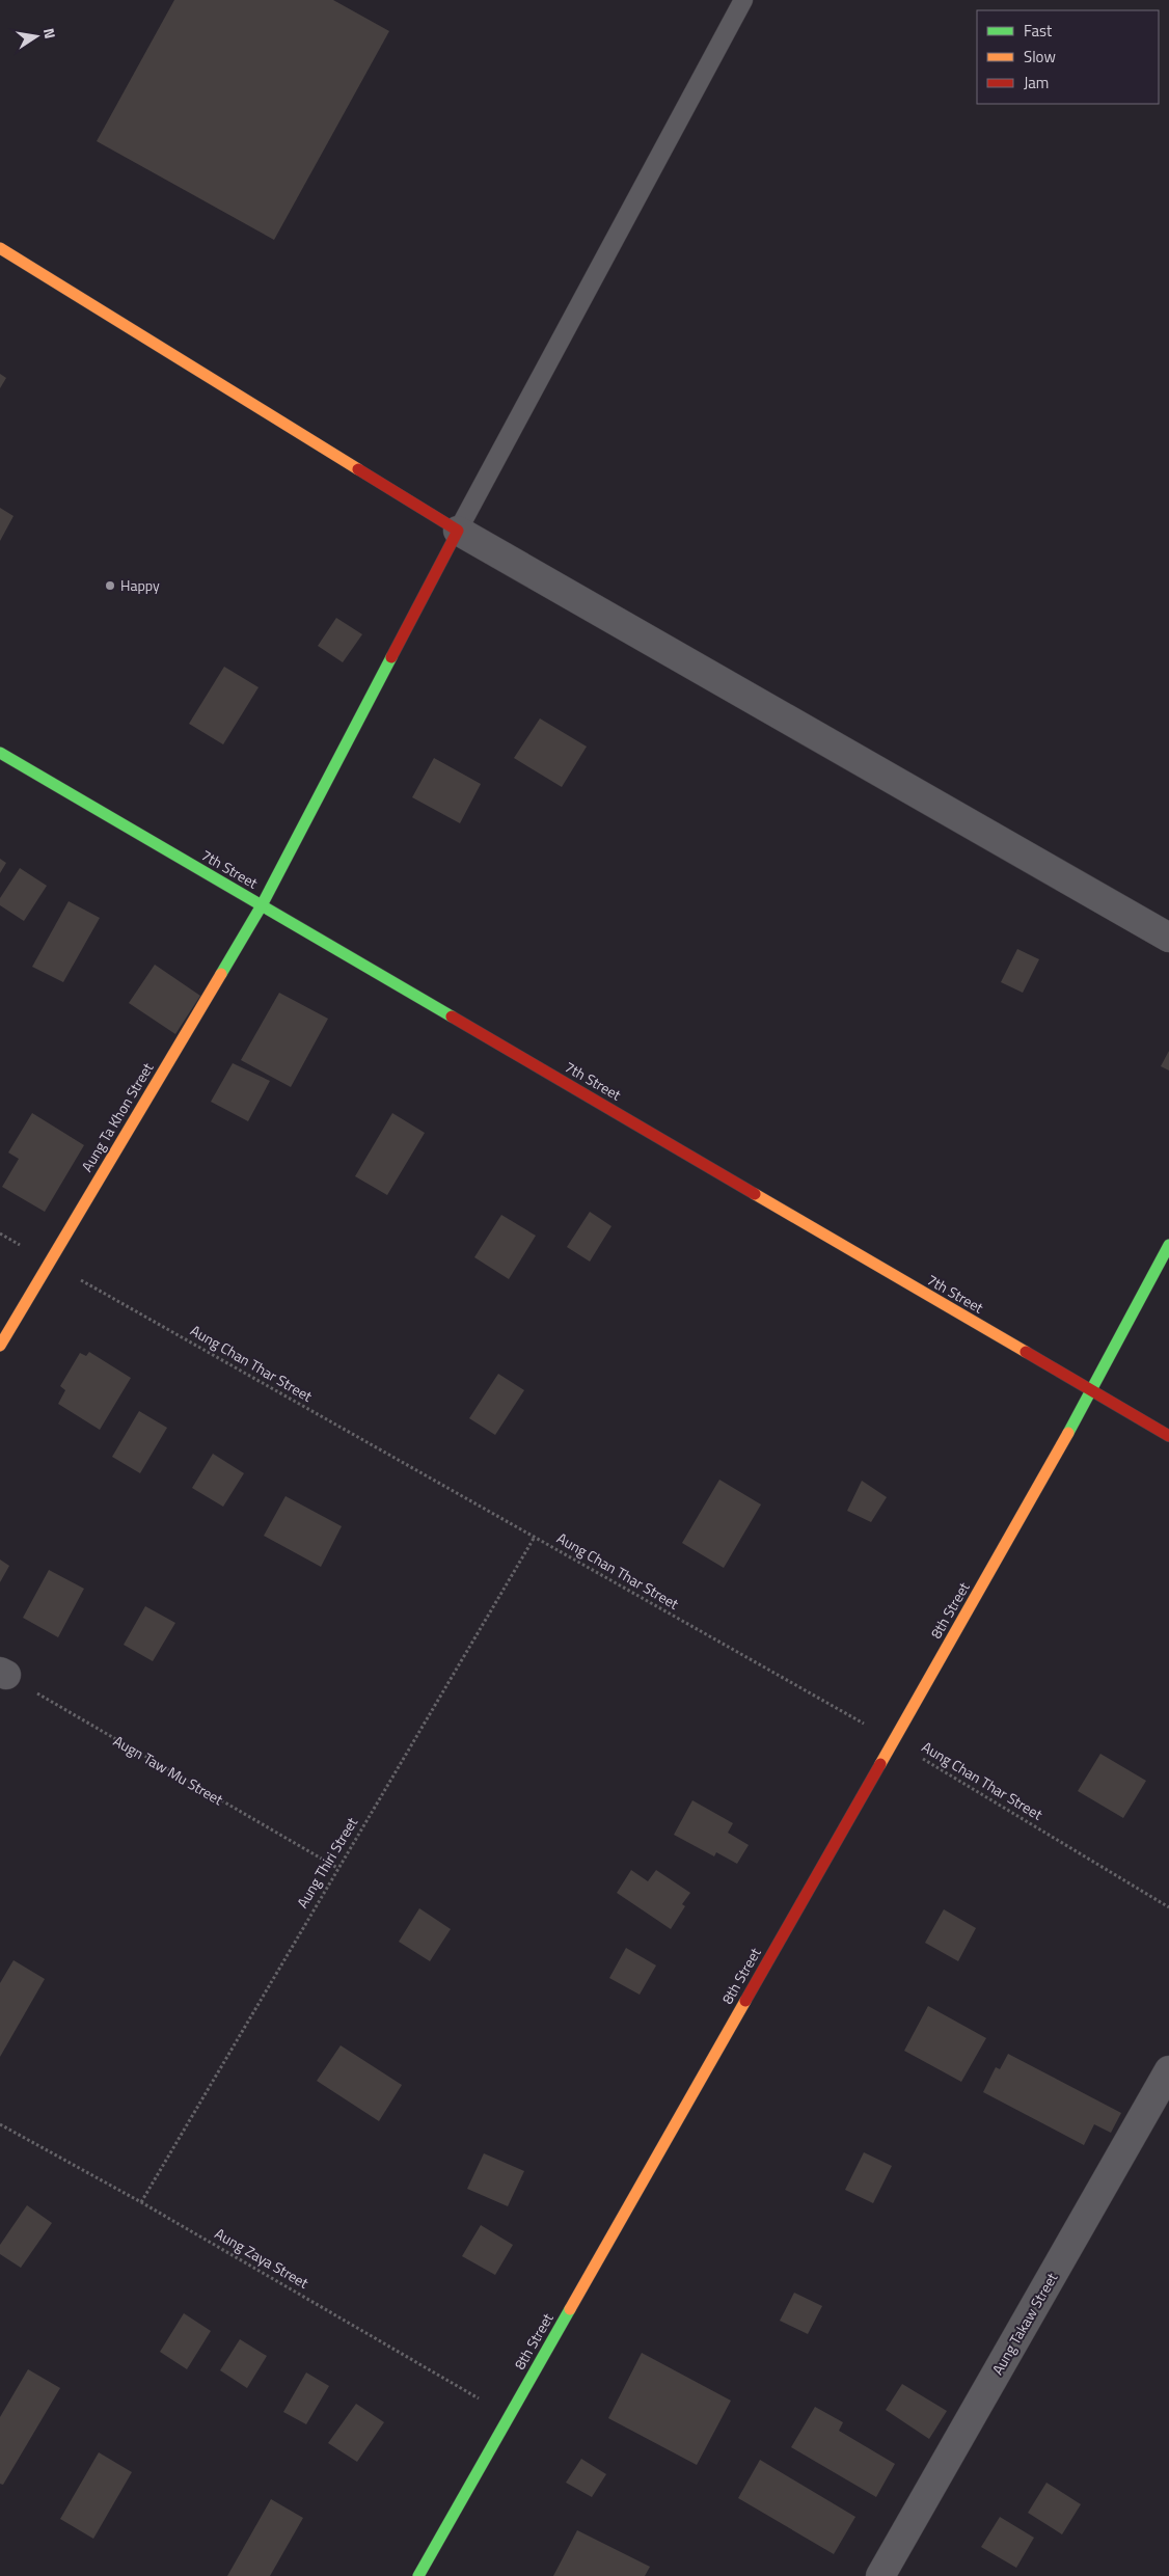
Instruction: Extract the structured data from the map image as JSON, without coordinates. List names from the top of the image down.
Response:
{
  "streets": {
    "street": [
      "7th Street",
      "Aung Ta Khon Street",
      "8th Street",
      "Aung Takaw Street"
    ],
    "path": [
      "Aung Chan Thar Street",
      "Augn Taw Mu Street",
      "Aung Thiri Street",
      "Aung Zaya Street"
    ]
  },
  "crossings": [
    ["7th Street", "Aung Ta Khon Street"],
    ["7th Street", "8th Street"],
    ["Aung Ta Khon Street", "Aung Chan Thar Street"],
    ["Aung Chan Thar Street", "8th Street"],
    ["Aung Chan Thar Street", "Aung Thiri Street"],
    ["8th Street", "Aung Zaya Street"],
    ["Augn Taw Mu Street", "Aung Thiri Street"],
    ["Aung Thiri Street", "Aung Zaya Street"]
  ],
  "places": ["Happy"],
  "legend": ["Fast", "Slow", "Jam"],
  "north": "right"
}
